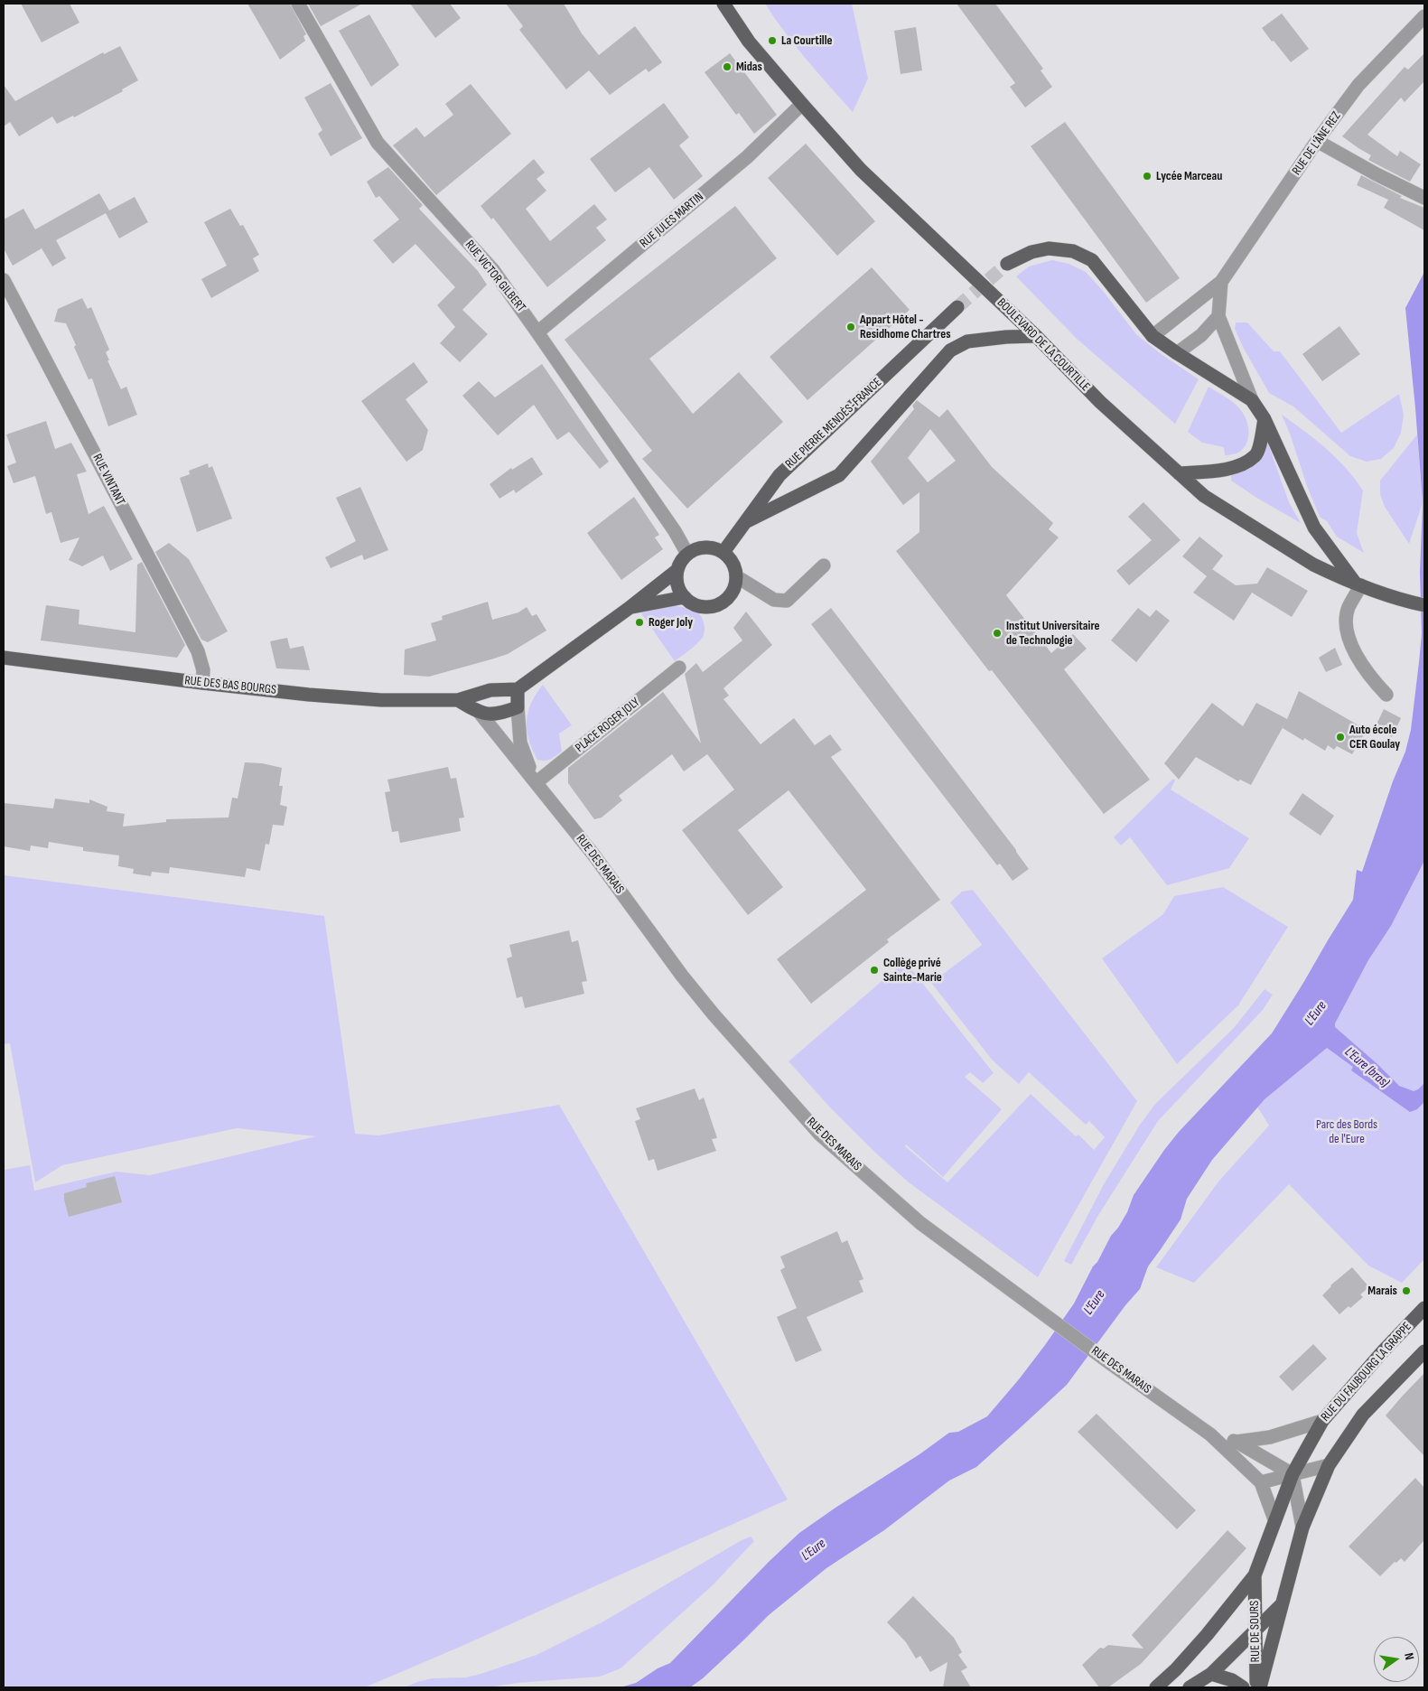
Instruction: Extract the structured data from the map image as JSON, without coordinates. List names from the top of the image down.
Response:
{
  "streets": {
    "main road": [
      "BOULEVARD DE LA COURTILLE",
      "RUE PIERRE MENDÈS-FRANCE",
      "RUE DES BAS BOURGS",
      "RUE DU FAUBOURG LA GRAPPE",
      "RUE DE SOURS"
    ],
    "street": [
      "RUE DE L'ÂNE REZ",
      "RUE JULES MARTIN",
      "RUE VICTOR GILBERT",
      "RUE VINTANT",
      "PLACE ROGER JOLY",
      "RUE DES MARAIS"
    ]
  },
  "crossings": [
    ["RUE JULES MARTIN", "RUE VICTOR GILBERT"],
    ["RUE JULES MARTIN", "BOULEVARD DE LA COURTILLE"],
    ["RUE VICTOR GILBERT", "RUE PIERRE MENDÈS-FRANCE"],
    ["RUE VINTANT", "RUE DES BAS BOURGS"],
    ["PLACE ROGER JOLY", "RUE DES MARAIS"],
    ["RUE DES MARAIS", "RUE DU FAUBOURG LA GRAPPE"],
    ["RUE DU FAUBOURG LA GRAPPE", "RUE DE SOURS"]
  ],
  "water": ["L'Eure", "L'Eure (bras)"],
  "parks": ["Parc des Bords de l'Eure"],
  "places": [
    "La Courtille",
    "Midas",
    "Lycée Marceau",
    "Appart Hôtel - Residhome Chartres",
    "Roger Joly",
    "Institut Universitaire de Technologie",
    "Auto école CER Goulay",
    "Collège privé Sainte-Marie",
    "Marais"
  ],
  "north": "right"
}
